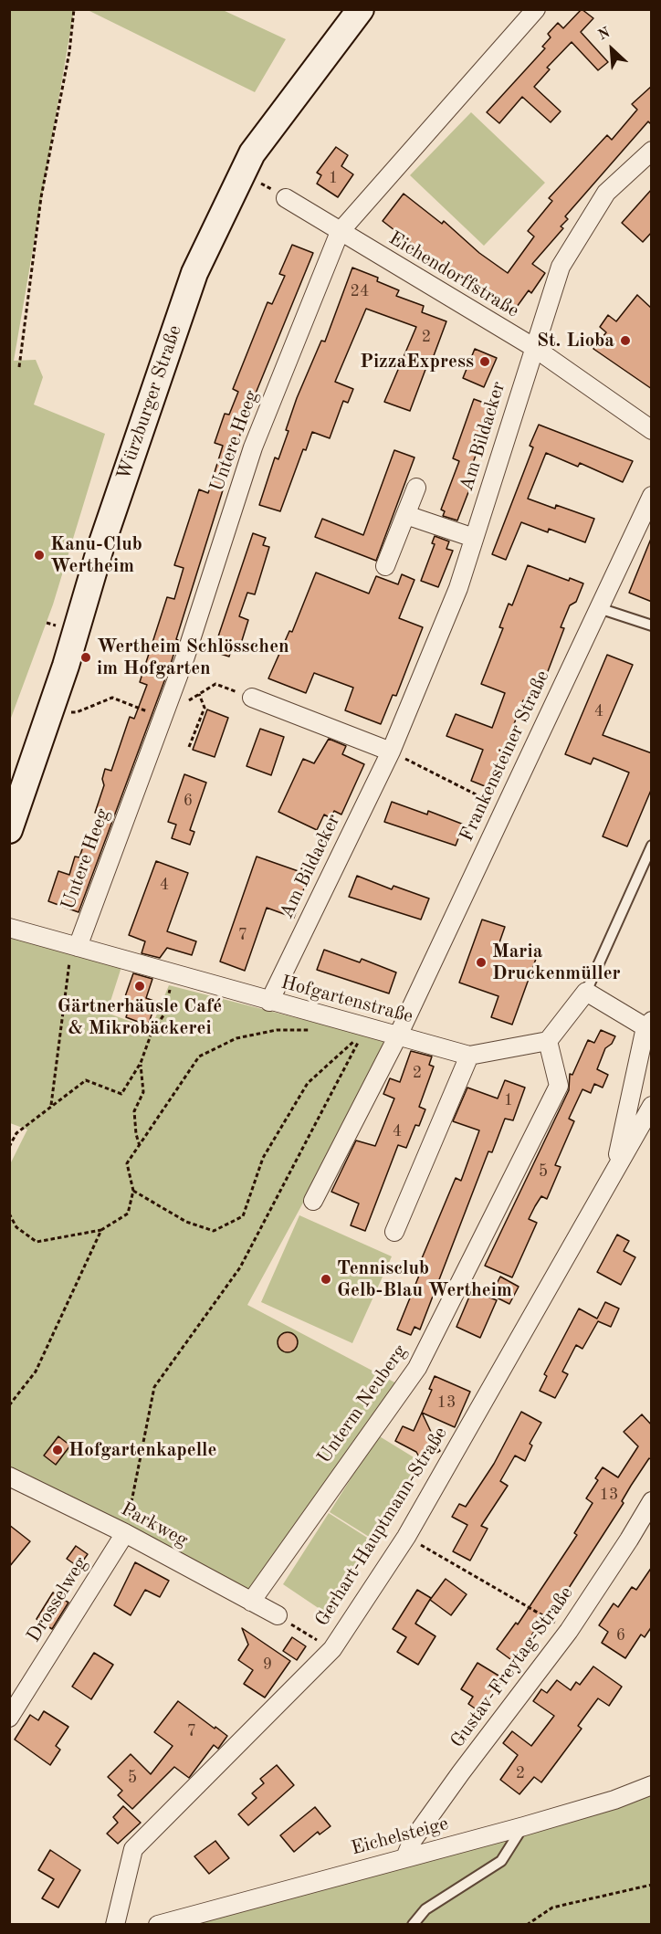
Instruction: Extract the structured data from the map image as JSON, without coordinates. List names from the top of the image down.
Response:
{
  "streets": {
    "main road": ["Würzburger Straße"],
    "street": [
      "Eichendorffstraße",
      "Am Bildacker",
      "Untere Heeg",
      "Frankensteiner Straße",
      "Hofgartenstraße",
      "Unterm Neuberg",
      "Parkweg",
      "Gerhart-Hauptmann-Straße",
      "Drosselweg",
      "Gustav-Freytag-Straße",
      "Eichelsteige"
    ]
  },
  "crossings": [
    ["Eichendorffstraße", "Am Bildacker"],
    ["Eichendorffstraße", "Untere Heeg"],
    ["Am Bildacker", "Hofgartenstraße"],
    ["Untere Heeg", "Hofgartenstraße"],
    ["Frankensteiner Straße", "Hofgartenstraße"],
    ["Hofgartenstraße", "Unterm Neuberg"],
    ["Unterm Neuberg", "Parkweg"],
    ["Parkweg", "Drosselweg"],
    ["Gustav-Freytag-Straße", "Eichelsteige"]
  ],
  "places": [
    "St. Lioba",
    "PizzaExpress",
    "Kanu-Club Wertheim",
    "Wertheim Schlösschen im Hofgarten",
    "Maria Druckenmüller",
    "Gärtnerhäusle Café & Mikrobäckerei",
    "Tennisclub Gelb-Blau Wertheim",
    "Hofgartenkapelle"
  ],
  "house_numbers": [
    "1",
    "24",
    "2",
    "4",
    "6",
    "4",
    "7",
    "2",
    "1",
    "4",
    "5",
    "13",
    "13",
    "6",
    "9",
    "7",
    "2",
    "5"
  ],
  "north": "top left"
}
